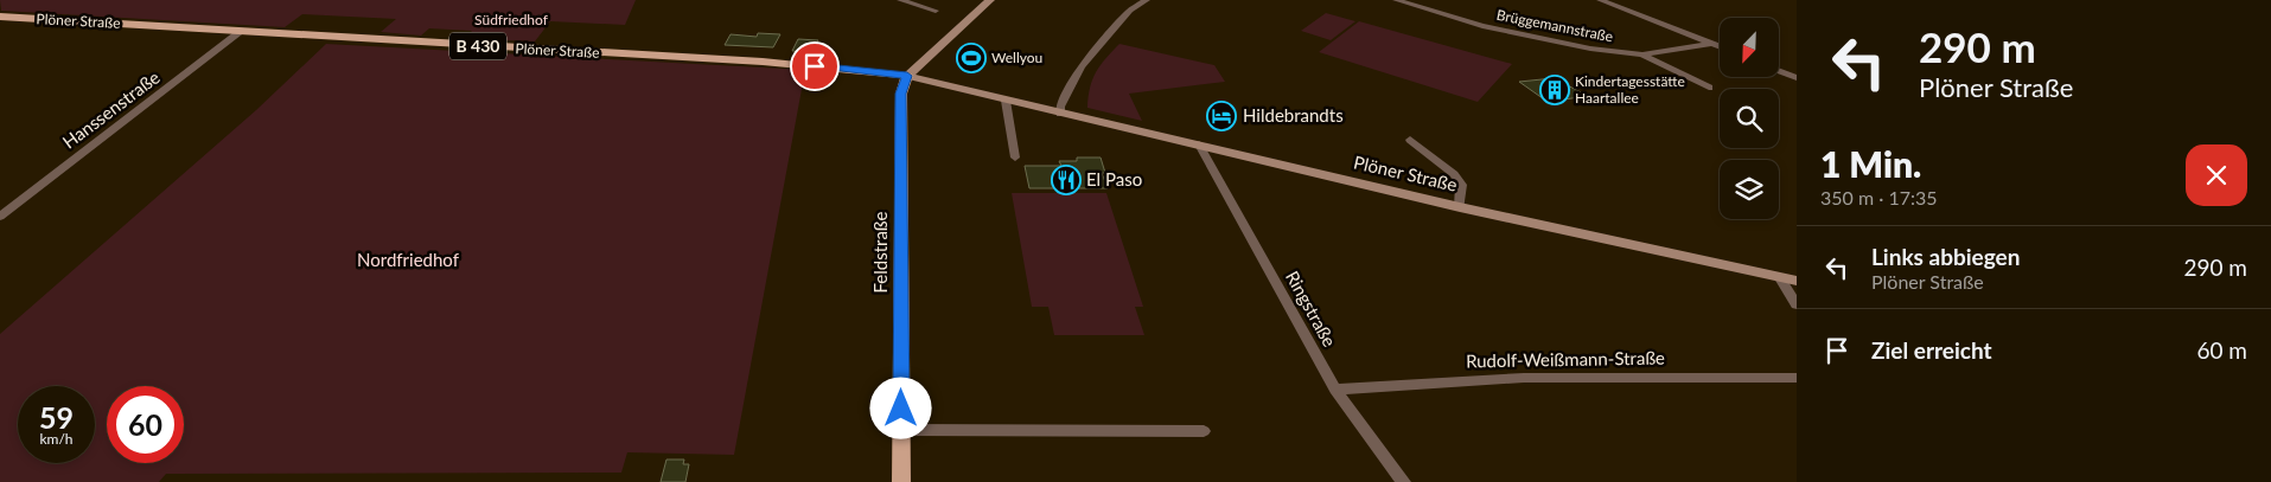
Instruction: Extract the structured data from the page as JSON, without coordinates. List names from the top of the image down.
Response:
{
  "streets": {
    "main road": ["Plöner Straße", "B 430", "Feldstraße"],
    "street": [
      "Brüggemannstraße",
      "Hanssenstraße",
      "Ringstraße",
      "Rudolf-Weißmann-Straße"
    ]
  },
  "crossings": [
    ["Plöner Straße", "Hanssenstraße"],
    ["Plöner Straße", "Feldstraße"],
    ["Plöner Straße", "Ringstraße"],
    ["Ringstraße", "Rudolf-Weißmann-Straße"]
  ],
  "parks": ["Südfriedhof", "Nordfriedhof"],
  "places": {
    "sports": ["Wellyou"],
    "building": ["Kindertagesstätte Haartallee"],
    "hotel": ["Hildebrandts"],
    "restaurant": ["El Paso"]
  },
  "north": "bottom left",
  "page": {
    "turn": ["290 m", "Plöner Straße"],
    "heading": ["1 Min.", "350 m · 17:35"],
    "list": [
      {
        "name": "Links abbiegen",
        "note": "Plöner Straße",
        "value": "290 m"
      },
      {
        "name": "Ziel erreicht",
        "value": "60 m"
      }
    ],
    "speed": "59 km/h",
    "limit": "60"
  }
}
